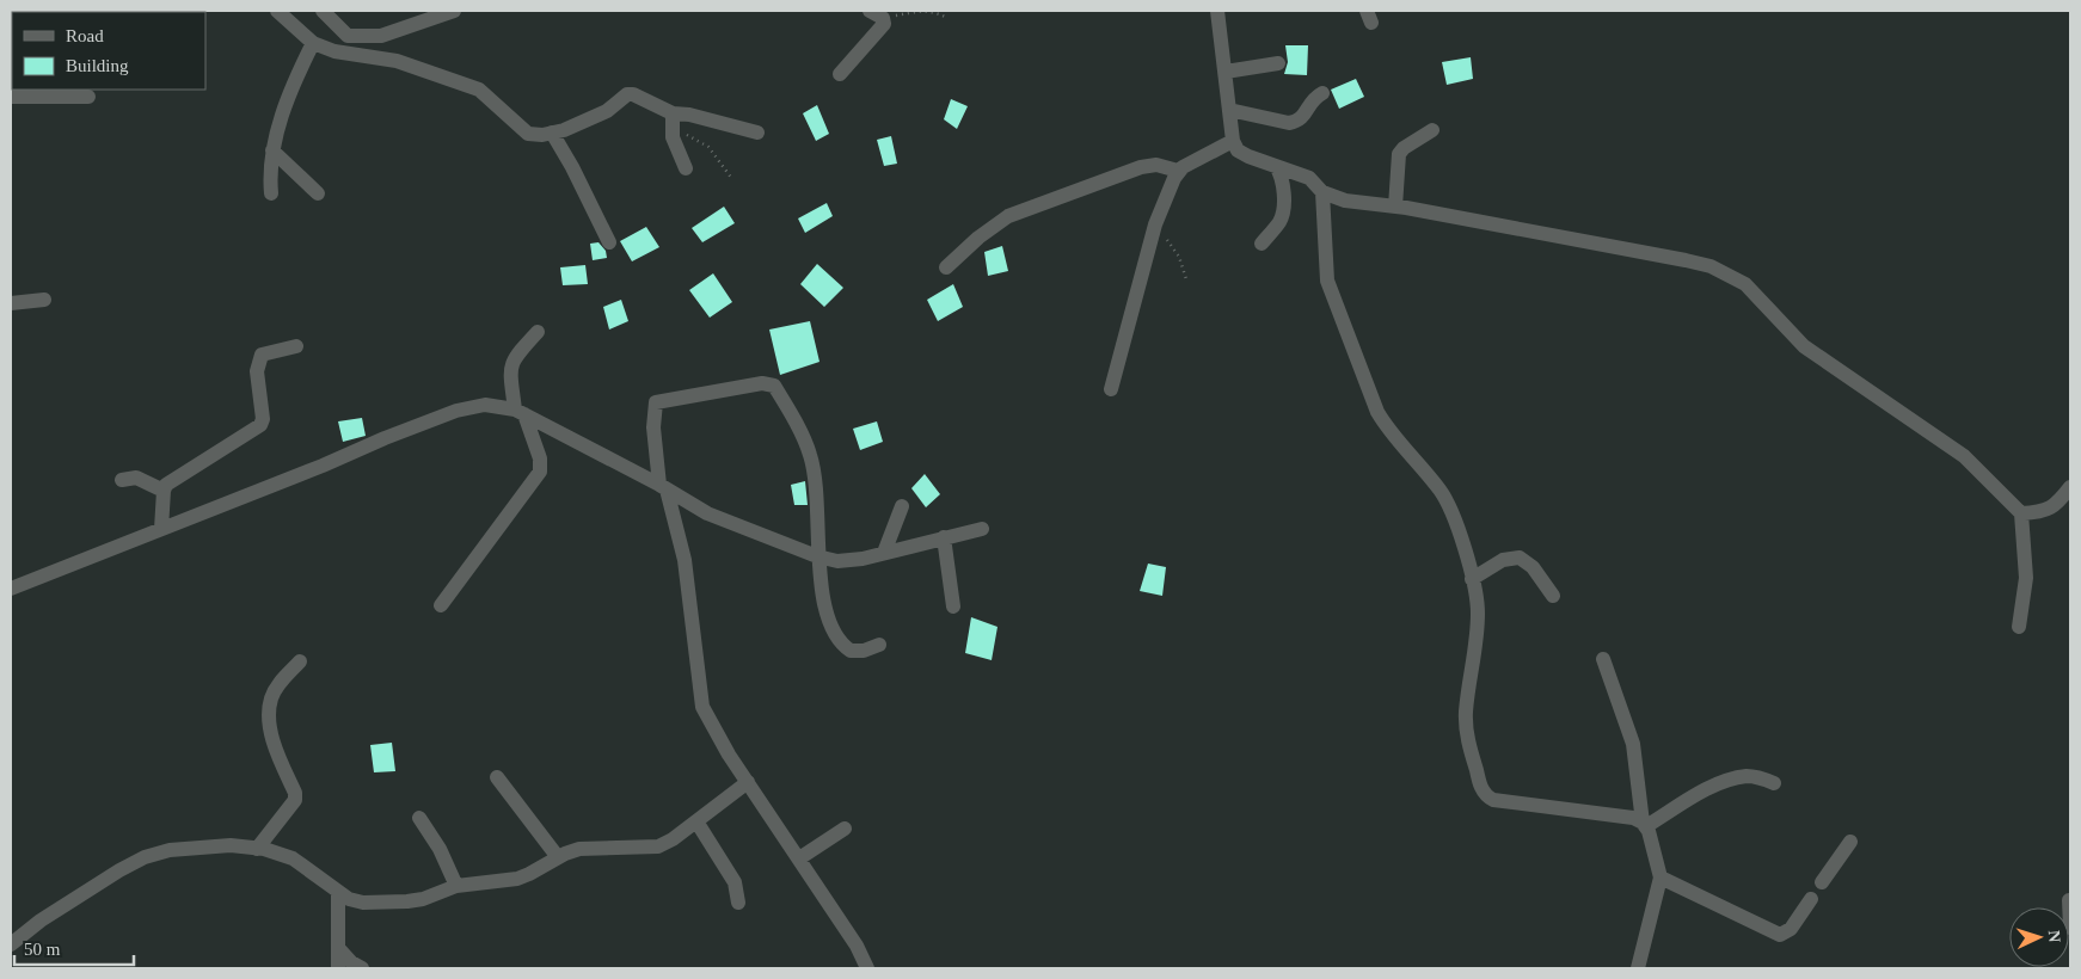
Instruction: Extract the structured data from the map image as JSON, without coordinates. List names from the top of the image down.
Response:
{
  "legend": ["Road", "Building"],
  "scale_bar": "50 m",
  "north": "right"
}
